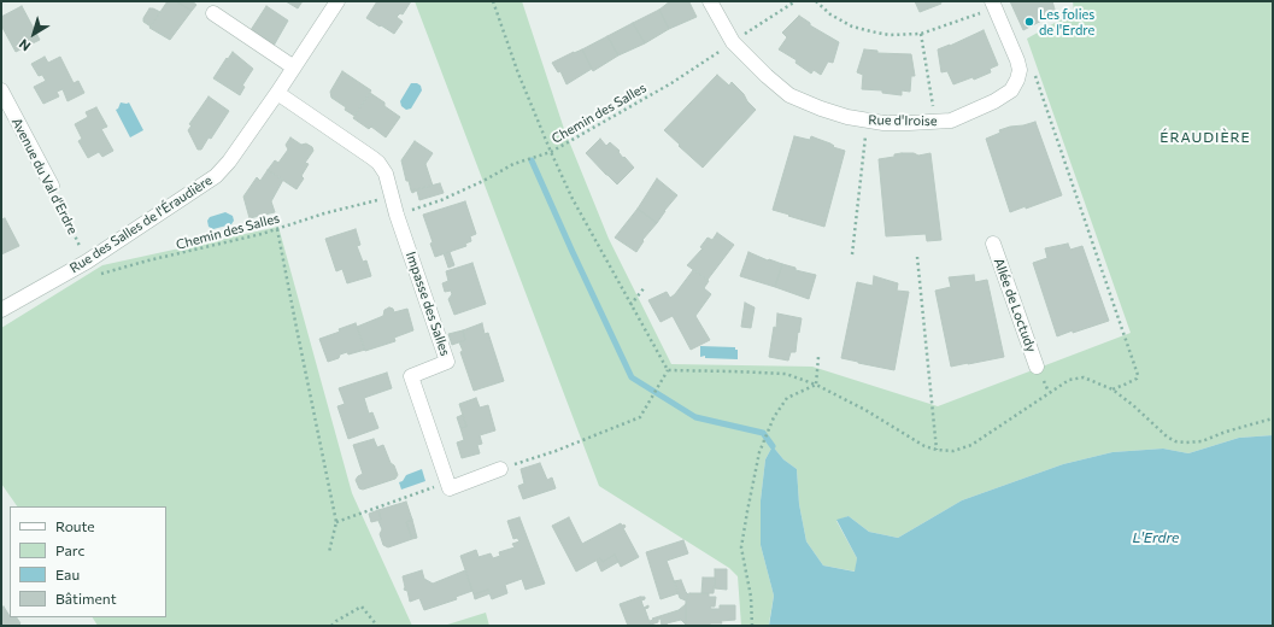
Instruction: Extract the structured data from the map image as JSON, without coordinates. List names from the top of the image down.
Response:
{
  "streets": {
    "street": [
      "Rue d'Iroise",
      "Avenue du Val d'Erdre",
      "Rue des Salles de l'Éraudière",
      "Impasse des Salles",
      "Allée de Loctudy"
    ],
    "path": ["Chemin des Salles"]
  },
  "crossings": [
    ["Chemin des Salles", "Rue d'Iroise"],
    ["Chemin des Salles", "Impasse des Salles"],
    ["Avenue du Val d'Erdre", "Rue des Salles de l'Éraudière"],
    ["Rue des Salles de l'Éraudière", "Impasse des Salles"]
  ],
  "districts": ["ÉRAUDIÈRE"],
  "water": ["L'Erdre"],
  "places": ["Les folies de l'Erdre"],
  "legend": [
    "Route",
    "Parc",
    "Eau",
    "Bâtiment"
  ],
  "north": "bottom left"
}
